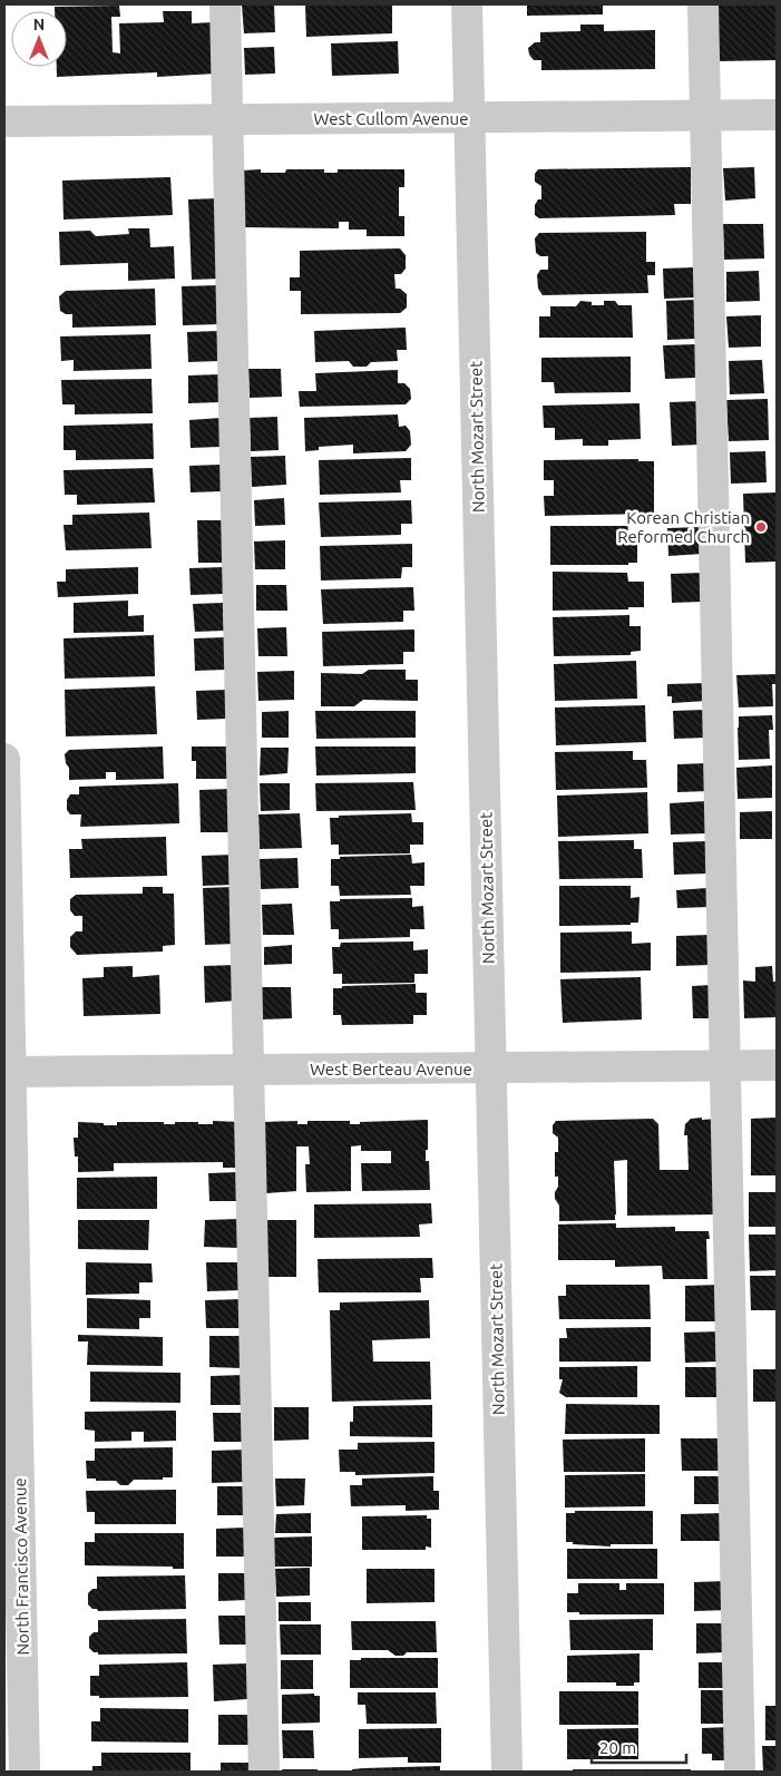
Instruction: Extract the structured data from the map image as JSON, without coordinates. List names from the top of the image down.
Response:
{
  "streets": {
    "street": [
      "West Cullom Avenue",
      "North Mozart Street",
      "West Berteau Avenue",
      "North Francisco Avenue"
    ]
  },
  "crossings": [
    ["West Cullom Avenue", "North Mozart Street"],
    ["North Mozart Street", "West Berteau Avenue"],
    ["West Berteau Avenue", "North Francisco Avenue"]
  ],
  "places": ["Korean Christian Reformed Church"],
  "scale_bar": "20 m",
  "north": "top"
}
